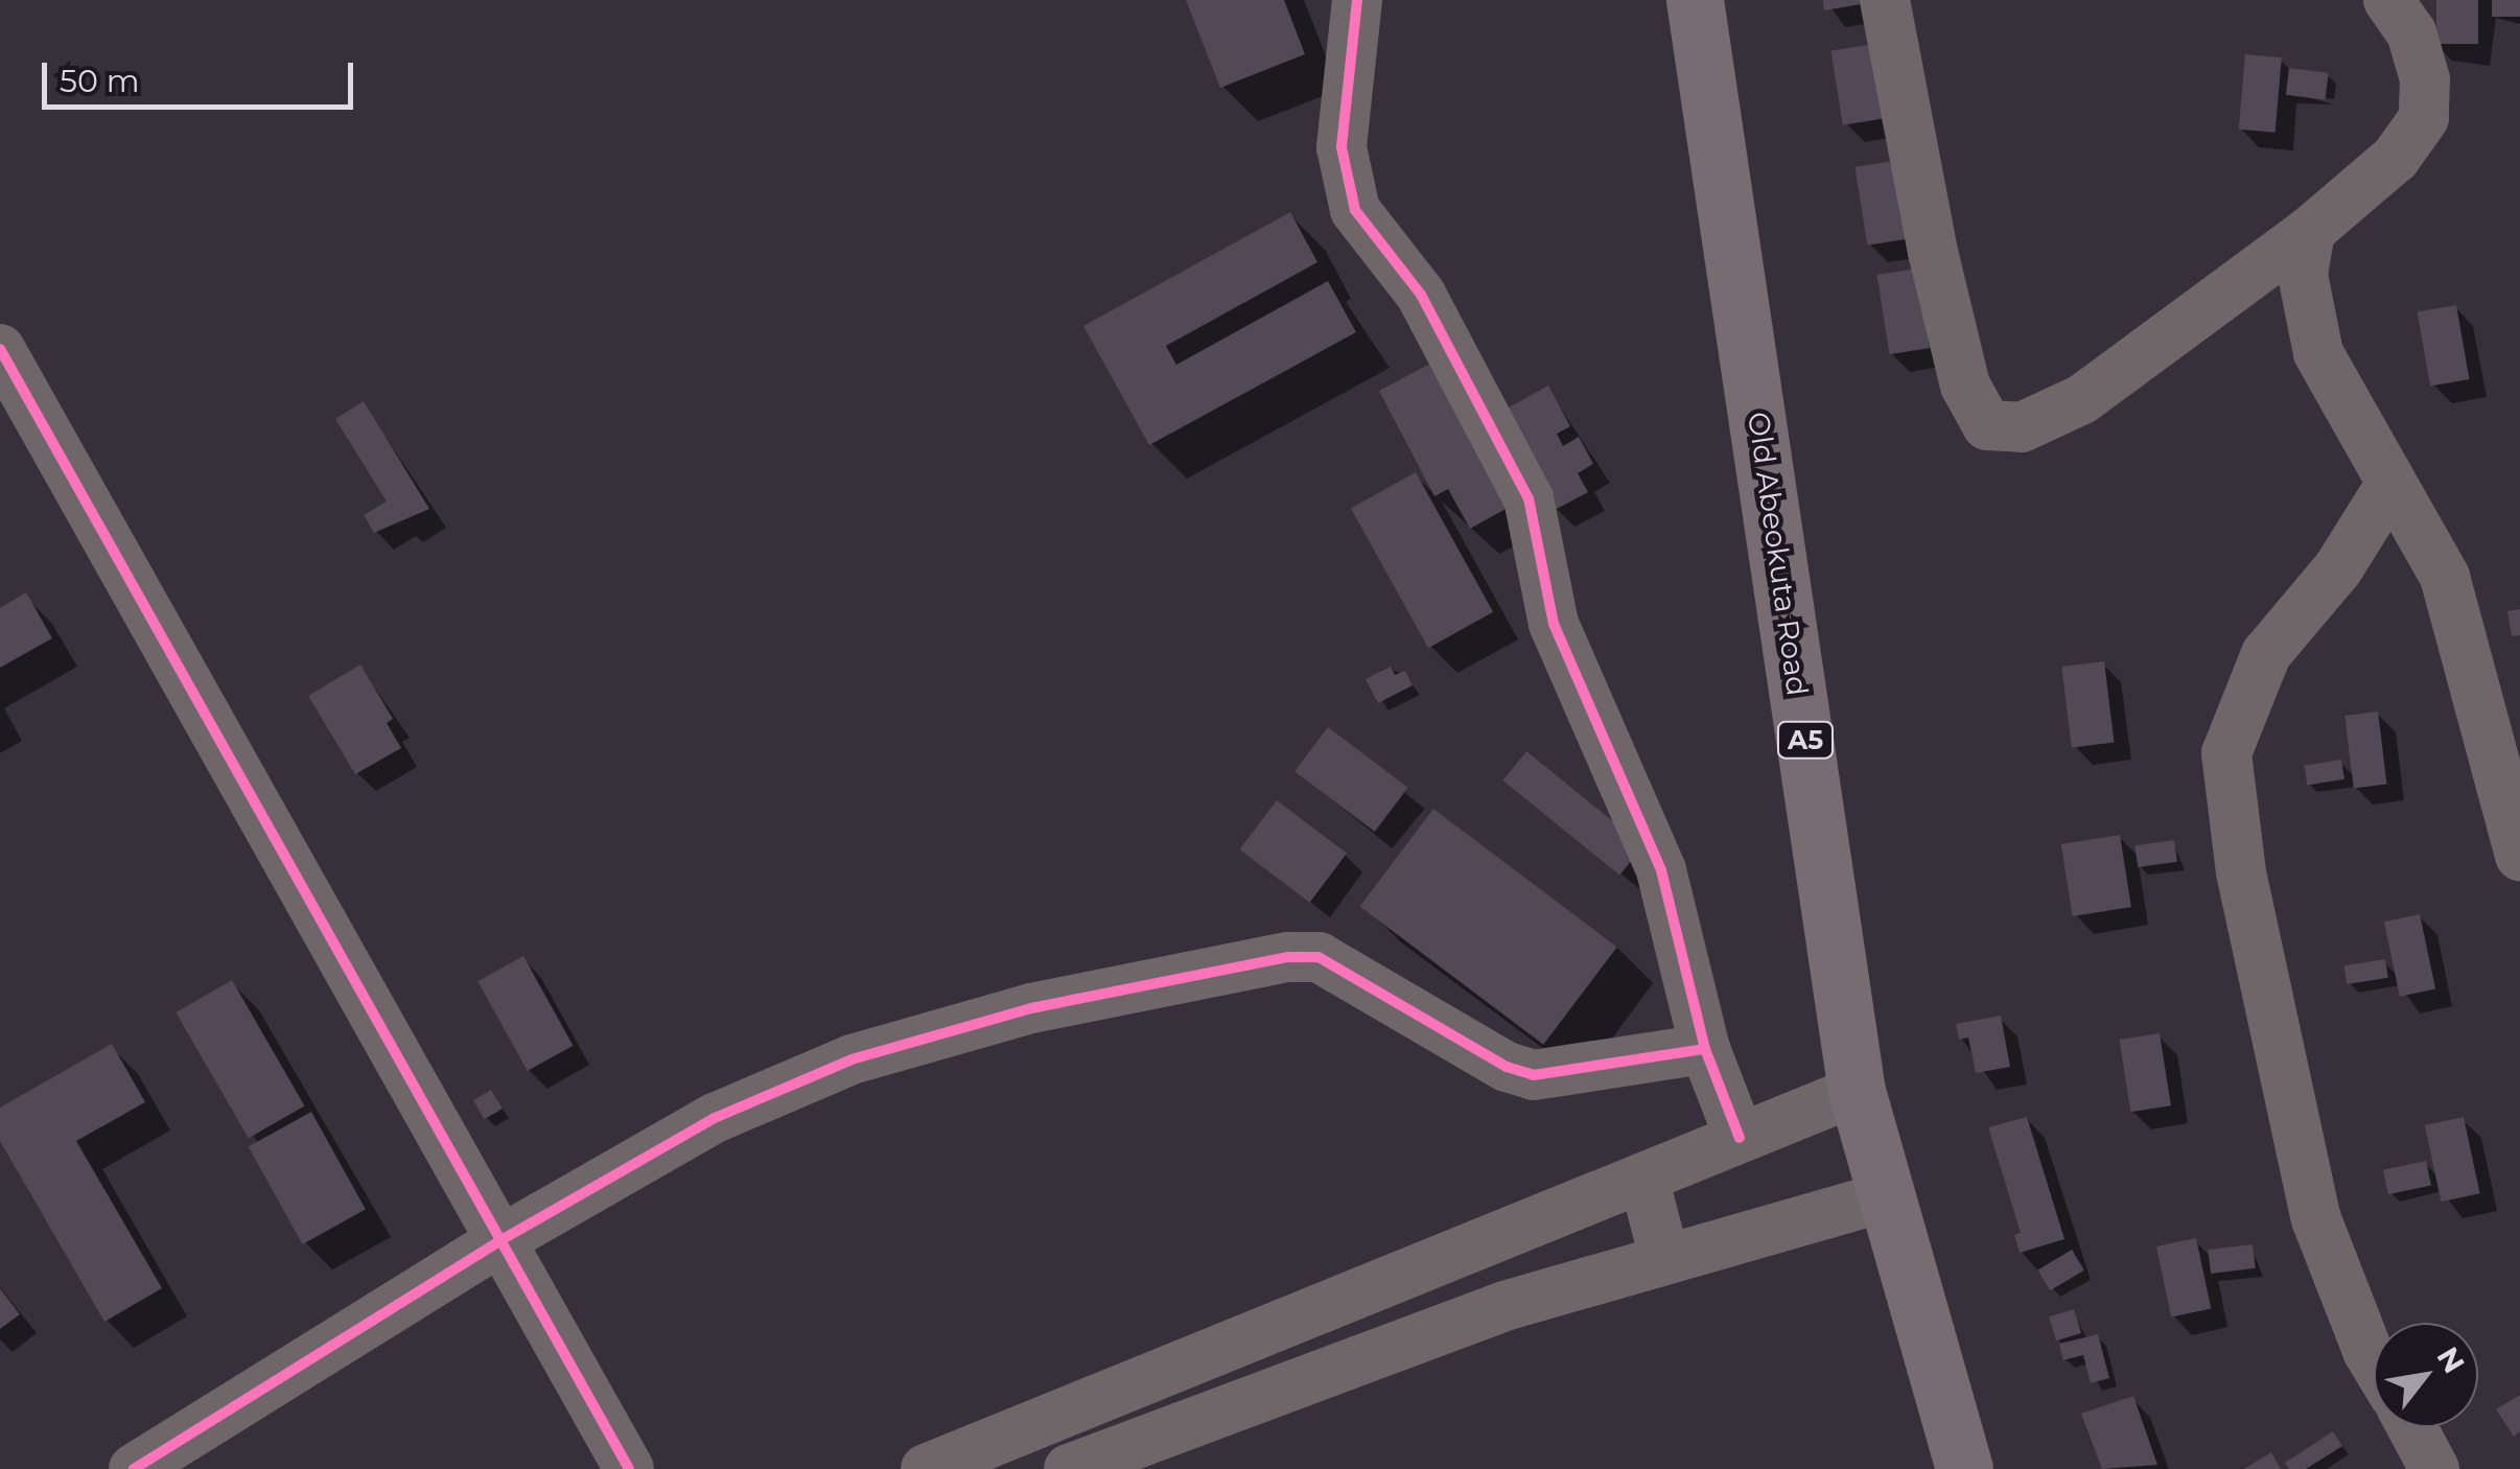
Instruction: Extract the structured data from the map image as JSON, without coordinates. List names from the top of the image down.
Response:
{
  "streets": {
    "highway": ["Old Abeokuta Road", "A5"]
  },
  "scale_bar": "50 m",
  "north": "top right"
}
